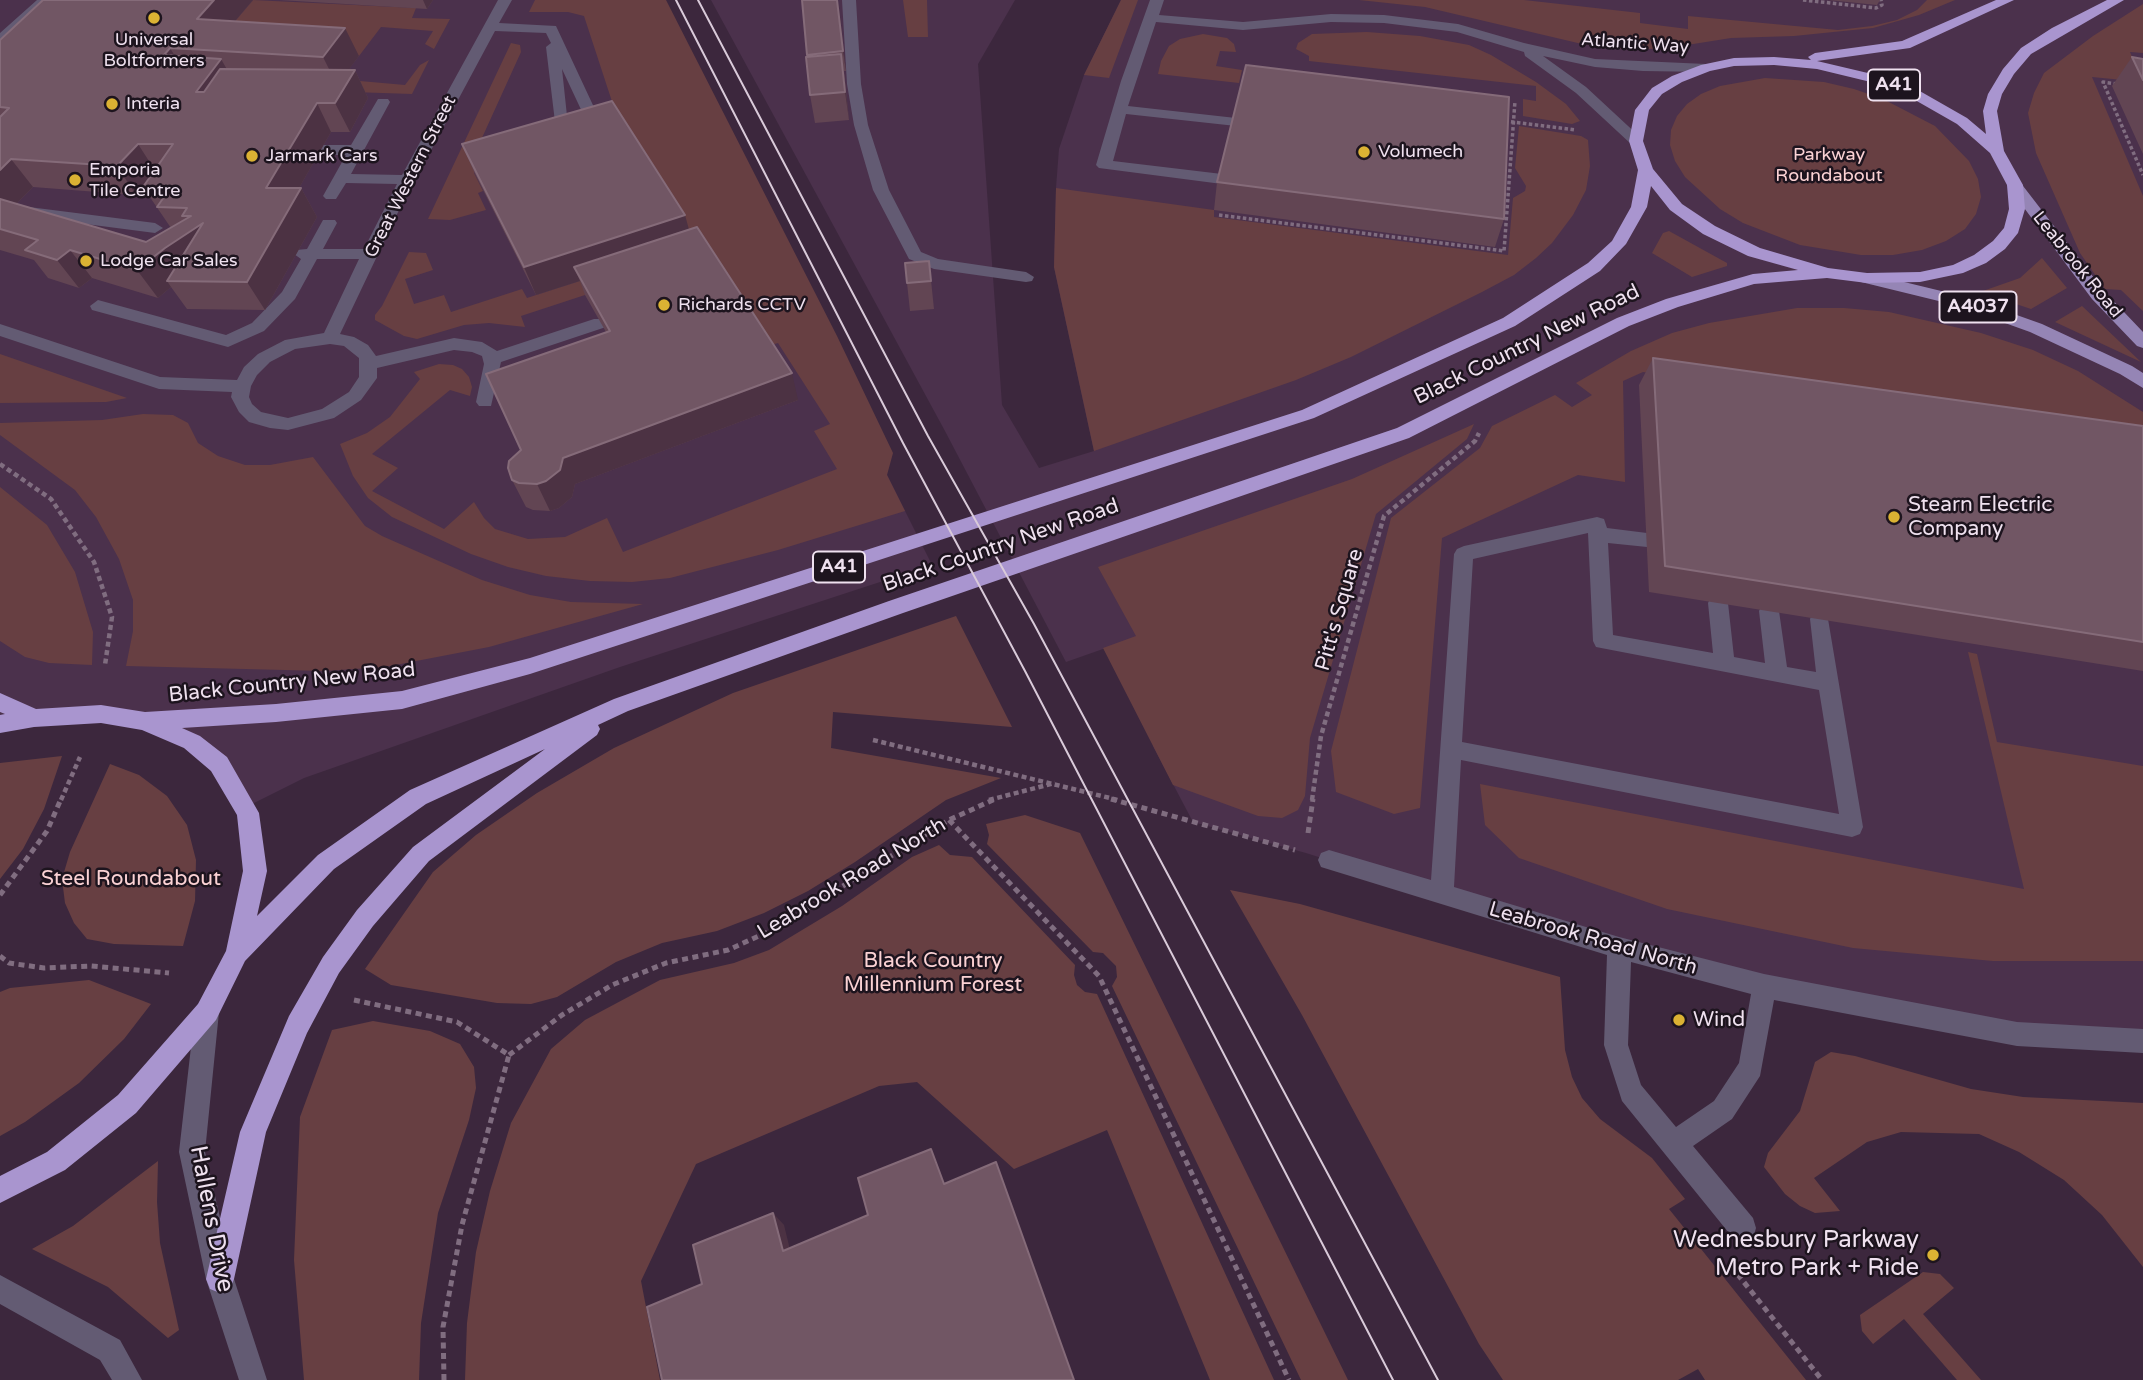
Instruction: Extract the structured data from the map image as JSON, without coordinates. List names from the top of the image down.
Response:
{
  "streets": {
    "highway": ["A41", "Black Country New Road"],
    "main road": ["Leabrook Road", "A4037"],
    "street": [
      "Atlantic Way",
      "Great Western Street",
      "Leabrook Road North",
      "Hallens Drive"
    ],
    "path": ["Pitt's Square"]
  },
  "crossings": [
    ["Atlantic Way", "A41"],
    ["A41", "Leabrook Road"]
  ],
  "parks": ["Parkway Roundabout", "Steel Roundabout", "Black Country Millennium Forest"],
  "places": [
    "Universal Boltformers",
    "Interia",
    "Volumech",
    "Jarmark Cars",
    "Emporia Tile Centre",
    "Lodge Car Sales",
    "Richards CCTV",
    "Stearn Electric Company",
    "Wind",
    "Wednesbury Parkway Metro Park + Ride"
  ]
}
